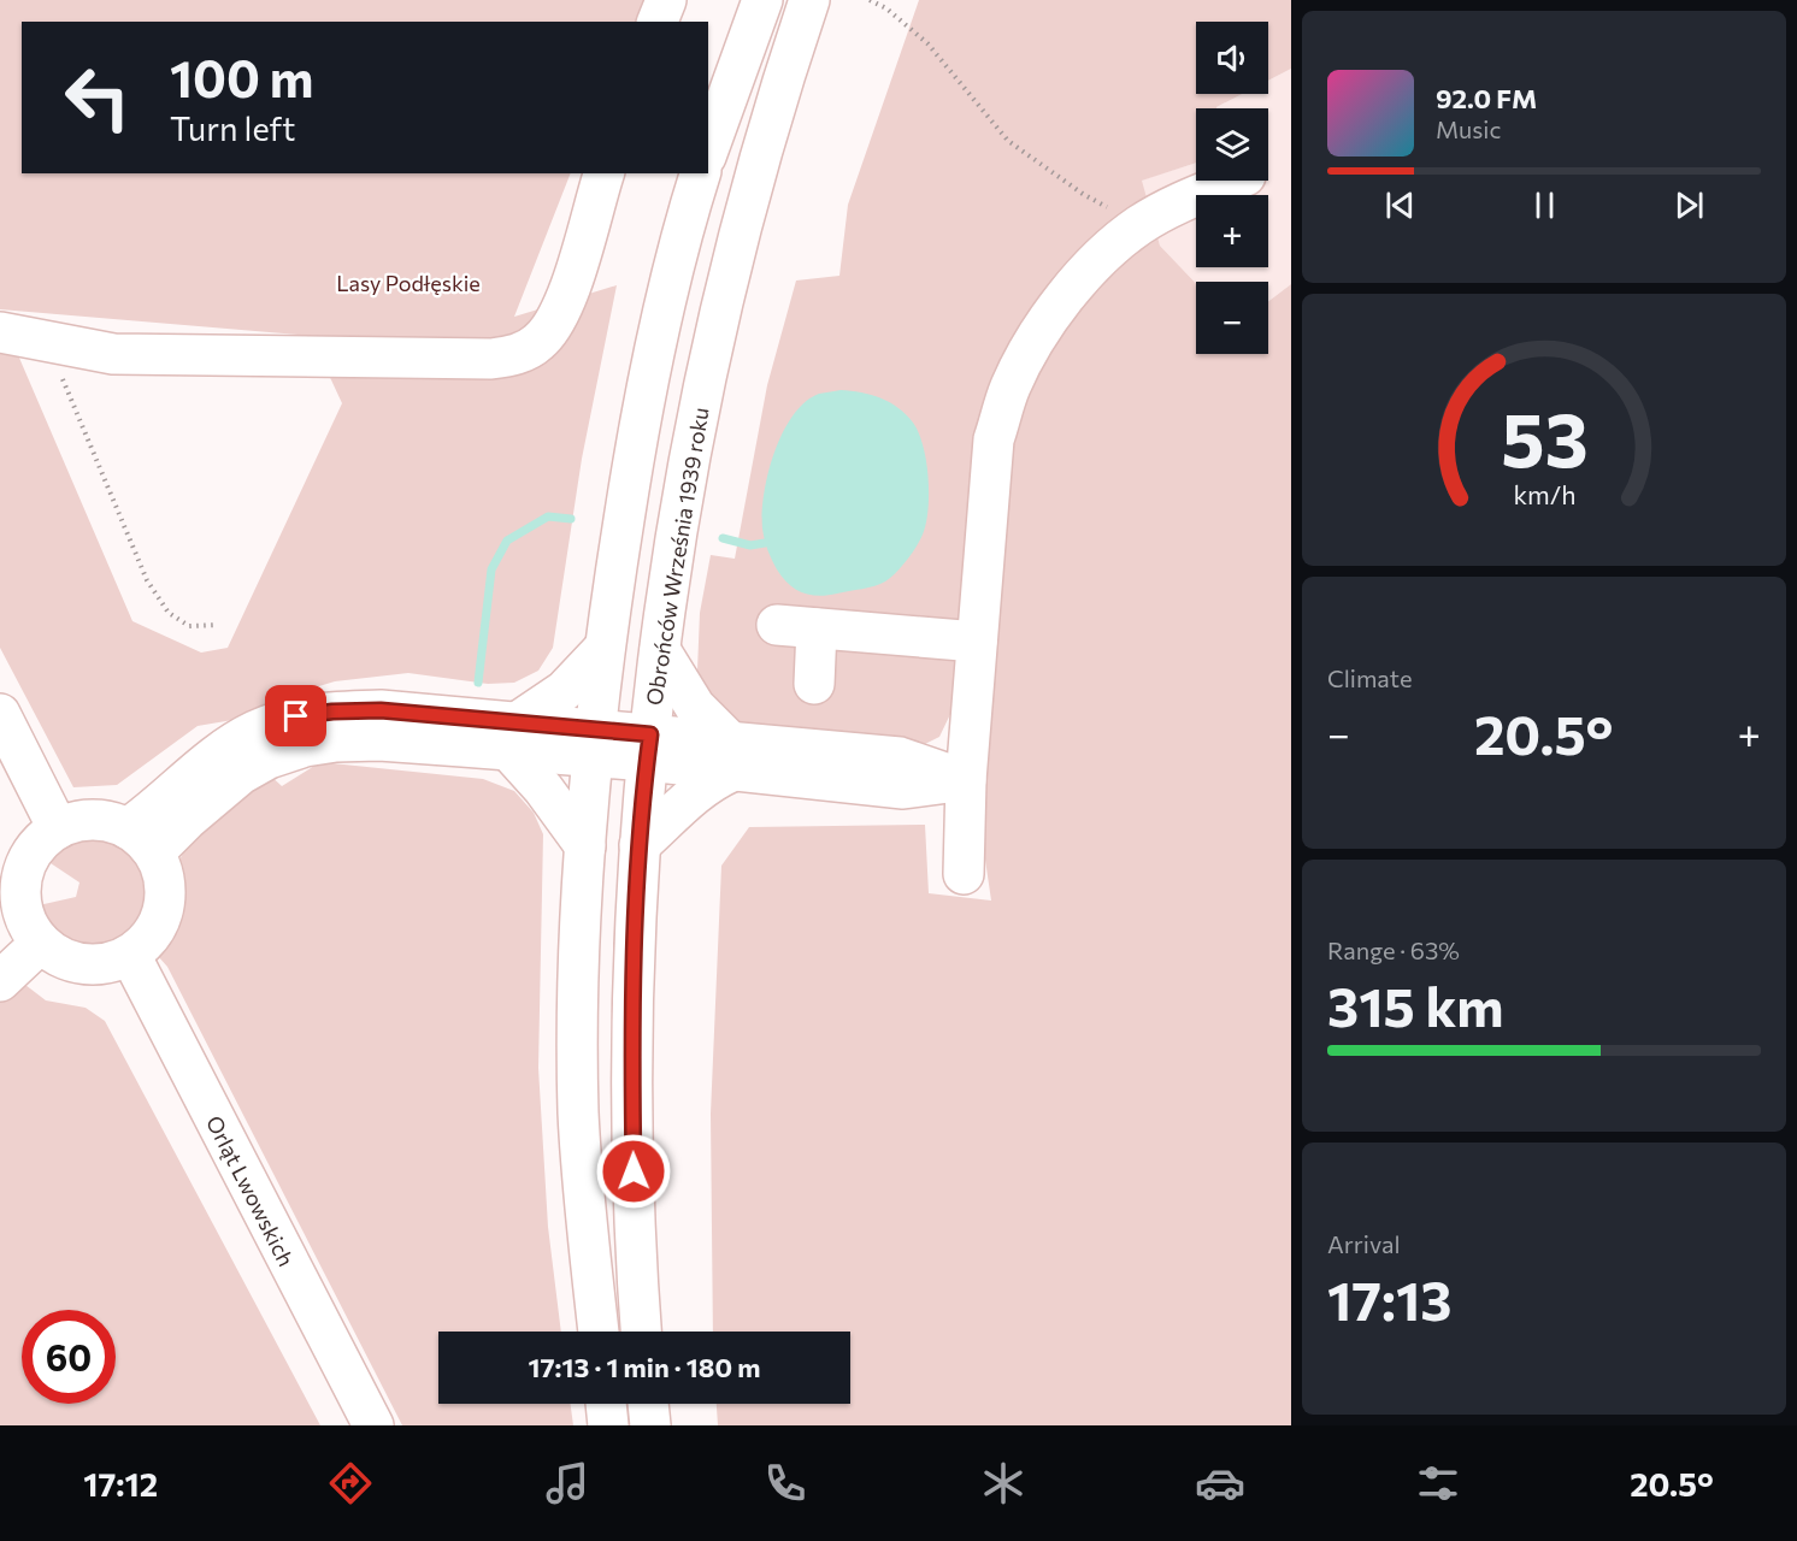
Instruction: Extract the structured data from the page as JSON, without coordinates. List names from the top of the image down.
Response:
{
  "streets": {
    "street": ["Obrońców Września 1939 roku", "Orląt Lwowskich"]
  },
  "parks": ["Lasy Podłęskie"],
  "page": {
    "map_buttons": ["+", "−"],
    "turn": ["100 m", "Turn left"],
    "song": ["92.0 FM", "Music"],
    "tile": [
      "Climate",
      ["Range · 63%", "315 km"],
      ["Arrival", "17:13"]
    ],
    "heat": ["−", "20.5°", "+"],
    "limit": "60",
    "trip": "17:13 · 1 min · 180 m",
    "tabs": ["17:12", "20.5°"],
    "gauge": ["53", "km/h"]
  }
}
